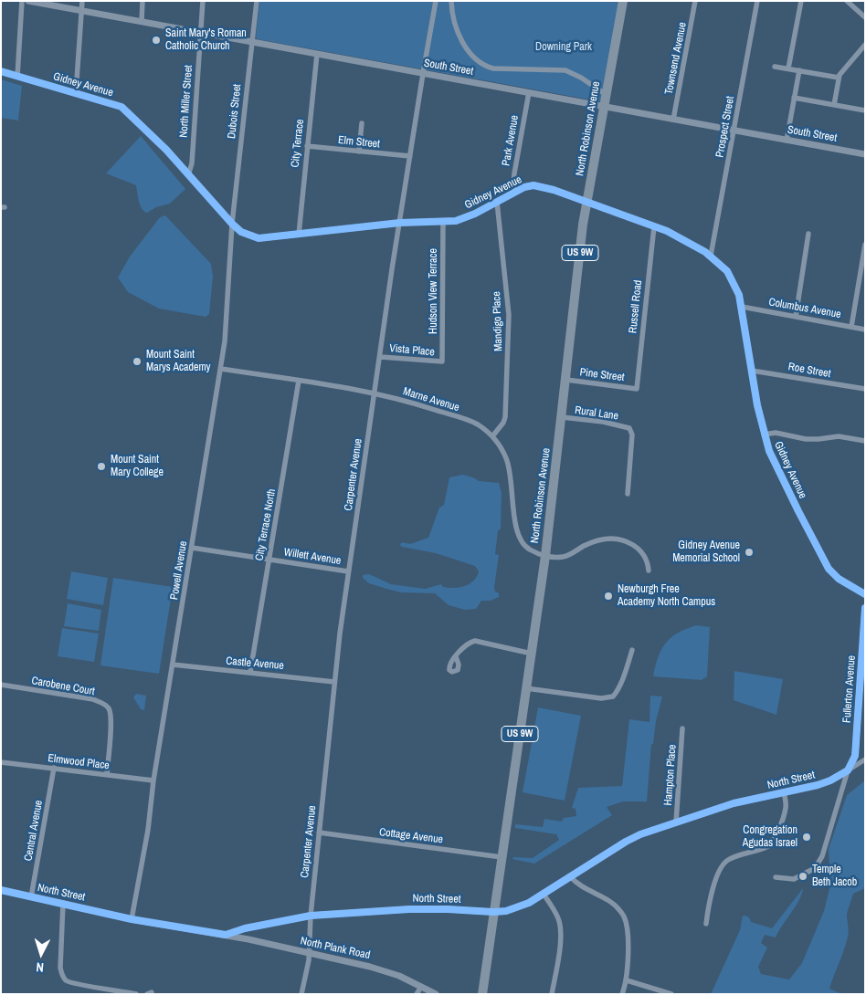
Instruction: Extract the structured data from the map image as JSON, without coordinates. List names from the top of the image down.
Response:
{
  "streets": {
    "highway": ["North Robinson Avenue", "US 9W"],
    "street": [
      "Townsend Avenue",
      "South Street",
      "Gidney Avenue",
      "North Miller Street",
      "Dubois Street",
      "Prospect Street",
      "Park Avenue",
      "Elm Street",
      "City Terrace",
      "Hudson View Terrace",
      "Russell Road",
      "Columbus Avenue",
      "Mandigo Place",
      "Vista Place",
      "Roe Street",
      "Pine Street",
      "Marne Avenue",
      "Rural Lane",
      "Carpenter Avenue",
      "City Terrace North",
      "Willett Avenue",
      "Powell Avenue",
      "Castle Avenue",
      "Carobene Court",
      "Fullerton Avenue",
      "Elmwood Place",
      "Hampton Place",
      "North Street",
      "Central Avenue",
      "Cottage Avenue",
      "North Plank Road"
    ]
  },
  "crossings": [
    ["Townsend Avenue", "South Street"],
    ["South Street", "North Miller Street"],
    ["South Street", "Dubois Street"],
    ["South Street", "Prospect Street"],
    ["South Street", "North Robinson Avenue"],
    ["South Street", "Park Avenue"],
    ["South Street", "City Terrace"],
    ["Gidney Avenue", "North Miller Street"],
    ["Gidney Avenue", "Dubois Street"],
    ["Gidney Avenue", "Prospect Street"],
    ["Gidney Avenue", "North Robinson Avenue"],
    ["Gidney Avenue", "Park Avenue"],
    ["Gidney Avenue", "City Terrace"],
    ["Gidney Avenue", "Hudson View Terrace"],
    ["Gidney Avenue", "Russell Road"],
    ["Gidney Avenue", "Columbus Avenue"],
    ["Gidney Avenue", "Mandigo Place"],
    ["Gidney Avenue", "Roe Street"],
    ["Gidney Avenue", "Carpenter Avenue"],
    ["Gidney Avenue", "Powell Avenue"],
    ["Dubois Street", "Powell Avenue"],
    ["North Robinson Avenue", "Pine Street"],
    ["North Robinson Avenue", "Marne Avenue"],
    ["North Robinson Avenue", "Rural Lane"],
    ["North Robinson Avenue", "North Street"],
    ["North Robinson Avenue", "Cottage Avenue"],
    ["Elm Street", "City Terrace"],
    ["Elm Street", "Carpenter Avenue"],
    ["Hudson View Terrace", "Vista Place"],
    ["Russell Road", "Pine Street"],
    ["Mandigo Place", "Marne Avenue"],
    ["Vista Place", "Carpenter Avenue"],
    ["Marne Avenue", "Carpenter Avenue"],
    ["Marne Avenue", "City Terrace North"],
    ["Marne Avenue", "Powell Avenue"],
    ["Carpenter Avenue", "Willett Avenue"],
    ["Carpenter Avenue", "Castle Avenue"],
    ["Carpenter Avenue", "North Street"],
    ["Carpenter Avenue", "Cottage Avenue"],
    ["Carpenter Avenue", "North Plank Road"],
    ["City Terrace North", "Willett Avenue"],
    ["City Terrace North", "Castle Avenue"],
    ["Willett Avenue", "Powell Avenue"],
    ["Powell Avenue", "Castle Avenue"],
    ["Powell Avenue", "Elmwood Place"],
    ["Powell Avenue", "North Street"],
    ["Carobene Court", "Elmwood Place"],
    ["Fullerton Avenue", "North Street"],
    ["Elmwood Place", "Central Avenue"],
    ["Hampton Place", "North Street"],
    ["North Street", "Central Avenue"],
    ["North Street", "North Plank Road"]
  ],
  "parks": ["Downing Park"],
  "places": [
    "Saint Mary's Roman Catholic Church",
    "Mount Saint Marys Academy",
    "Mount Saint Mary College",
    "Gidney Avenue Memorial School",
    "Newburgh Free Academy North Campus",
    "Congregation Agudas Israel",
    "Temple Beth Jacob"
  ],
  "north": "bottom"
}
